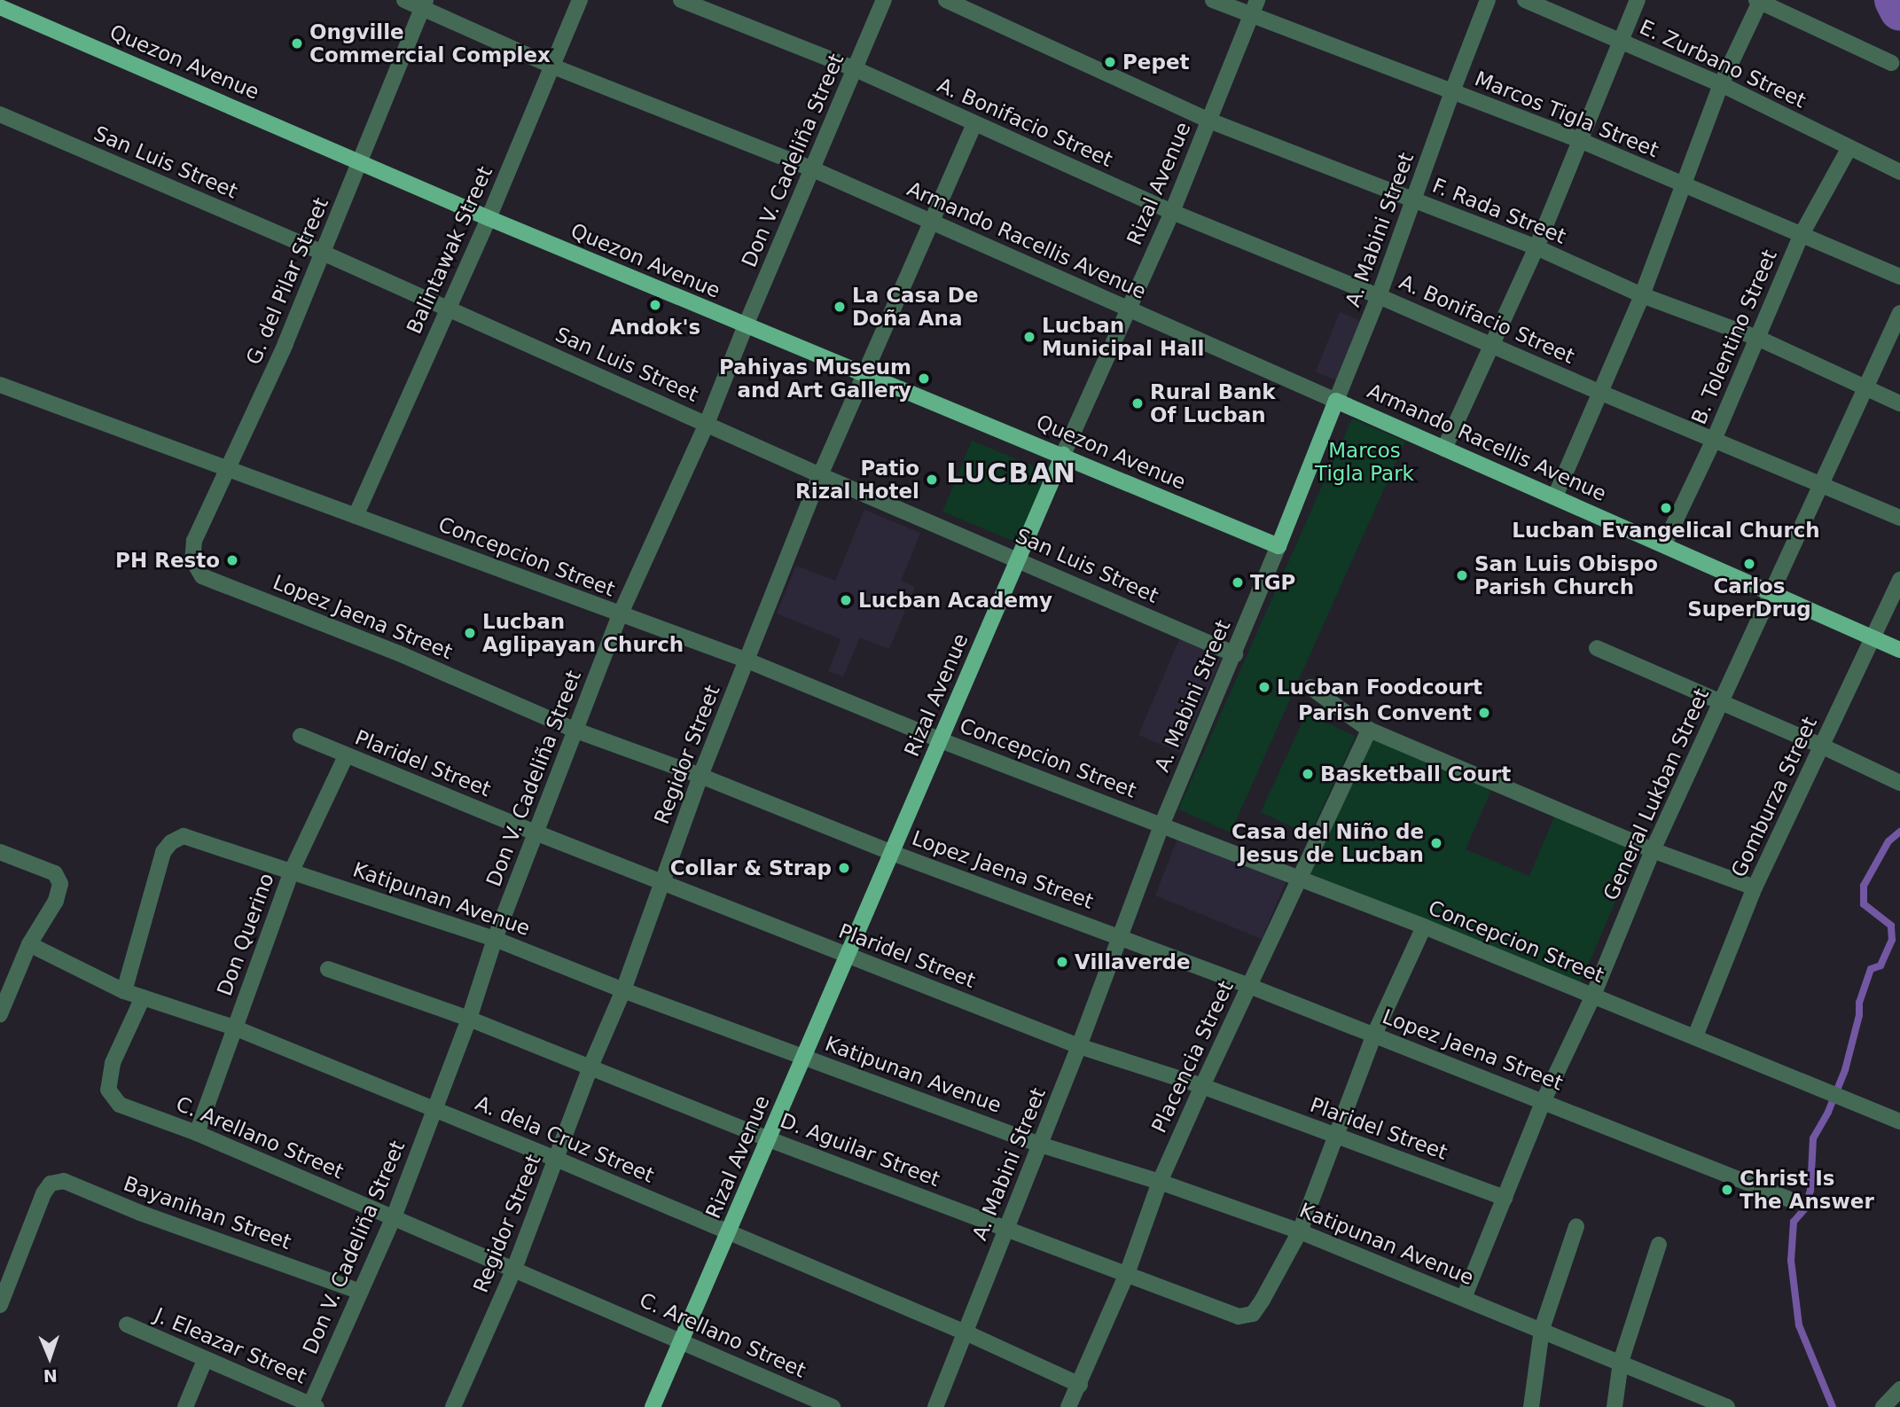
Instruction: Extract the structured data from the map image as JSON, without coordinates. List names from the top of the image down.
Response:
{
  "streets": {
    "main road": [
      "Quezon Avenue",
      "Rizal Avenue",
      "A. Mabini Street",
      "Armando Racellis Avenue"
    ],
    "street": [
      "E. Zurbano Street",
      "Marcos Tigla Street",
      "A. Bonifacio Street",
      "Don V. Cadeliña Street",
      "San Luis Street",
      "F. Rada Street",
      "Balintawak Street",
      "G. del Pilar Street",
      "B. Tolentino Street",
      "Concepcion Street",
      "Lopez Jaena Street",
      "Regidor Street",
      "Plaridel Street",
      "General Lukban Street",
      "Gomburza Street",
      "Katipunan Avenue",
      "Don Querino",
      "Placencia Street",
      "C. Arellano Street",
      "A. dela Cruz Street",
      "D. Aguilar Street",
      "Bayanihan Street",
      "J. Eleazar Street"
    ]
  },
  "crossings": [
    ["Quezon Avenue", "Don V. Cadeliña Street"],
    ["Quezon Avenue", "Rizal Avenue"],
    ["Quezon Avenue", "A. Mabini Street"],
    ["Quezon Avenue", "Balintawak Street"],
    ["Quezon Avenue", "G. del Pilar Street"],
    ["Quezon Avenue", "Regidor Street"],
    ["E. Zurbano Street", "B. Tolentino Street"],
    ["Marcos Tigla Street", "Rizal Avenue"],
    ["Marcos Tigla Street", "A. Mabini Street"],
    ["Marcos Tigla Street", "B. Tolentino Street"],
    ["A. Bonifacio Street", "Don V. Cadeliña Street"],
    ["A. Bonifacio Street", "Rizal Avenue"],
    ["A. Bonifacio Street", "A. Mabini Street"],
    ["A. Bonifacio Street", "B. Tolentino Street"],
    ["A. Bonifacio Street", "Regidor Street"],
    ["A. Bonifacio Street", "General Lukban Street"],
    ["Don V. Cadeliña Street", "San Luis Street"],
    ["Don V. Cadeliña Street", "Armando Racellis Avenue"],
    ["Don V. Cadeliña Street", "Concepcion Street"],
    ["Don V. Cadeliña Street", "Lopez Jaena Street"],
    ["Don V. Cadeliña Street", "Plaridel Street"],
    ["Don V. Cadeliña Street", "Katipunan Avenue"],
    ["Don V. Cadeliña Street", "C. Arellano Street"],
    ["Don V. Cadeliña Street", "A. dela Cruz Street"],
    ["Don V. Cadeliña Street", "D. Aguilar Street"],
    ["Don V. Cadeliña Street", "Bayanihan Street"],
    ["Don V. Cadeliña Street", "J. Eleazar Street"],
    ["San Luis Street", "Rizal Avenue"],
    ["San Luis Street", "A. Mabini Street"],
    ["San Luis Street", "Balintawak Street"],
    ["San Luis Street", "G. del Pilar Street"],
    ["San Luis Street", "Regidor Street"],
    ["Rizal Avenue", "F. Rada Street"],
    ["Rizal Avenue", "Armando Racellis Avenue"],
    ["Rizal Avenue", "Concepcion Street"],
    ["Rizal Avenue", "Lopez Jaena Street"],
    ["Rizal Avenue", "Plaridel Street"],
    ["Rizal Avenue", "Katipunan Avenue"],
    ["Rizal Avenue", "C. Arellano Street"],
    ["Rizal Avenue", "A. dela Cruz Street"],
    ["Rizal Avenue", "D. Aguilar Street"],
    ["F. Rada Street", "A. Mabini Street"],
    ["F. Rada Street", "B. Tolentino Street"],
    ["F. Rada Street", "General Lukban Street"],
    ["A. Mabini Street", "Armando Racellis Avenue"],
    ["A. Mabini Street", "Concepcion Street"],
    ["A. Mabini Street", "Lopez Jaena Street"],
    ["A. Mabini Street", "Plaridel Street"],
    ["A. Mabini Street", "Katipunan Avenue"],
    ["A. Mabini Street", "A. dela Cruz Street"],
    ["A. Mabini Street", "D. Aguilar Street"],
    ["Armando Racellis Avenue", "Balintawak Street"],
    ["Armando Racellis Avenue", "G. del Pilar Street"],
    ["Armando Racellis Avenue", "B. Tolentino Street"],
    ["Armando Racellis Avenue", "Regidor Street"],
    ["Armando Racellis Avenue", "General Lukban Street"],
    ["Armando Racellis Avenue", "Gomburza Street"],
    ["Balintawak Street", "Concepcion Street"],
    ["G. del Pilar Street", "Concepcion Street"],
    ["G. del Pilar Street", "Lopez Jaena Street"],
    ["Concepcion Street", "Regidor Street"],
    ["Concepcion Street", "General Lukban Street"],
    ["Concepcion Street", "Gomburza Street"],
    ["Concepcion Street", "Placencia Street"],
    ["Lopez Jaena Street", "Regidor Street"],
    ["Lopez Jaena Street", "General Lukban Street"],
    ["Lopez Jaena Street", "Placencia Street"],
    ["Regidor Street", "Plaridel Street"],
    ["Regidor Street", "Katipunan Avenue"],
    ["Regidor Street", "C. Arellano Street"],
    ["Regidor Street", "A. dela Cruz Street"],
    ["Regidor Street", "D. Aguilar Street"],
    ["Plaridel Street", "General Lukban Street"],
    ["Plaridel Street", "Don Querino"],
    ["Plaridel Street", "Placencia Street"],
    ["General Lukban Street", "Katipunan Avenue"],
    ["Katipunan Avenue", "Don Querino"],
    ["Katipunan Avenue", "Placencia Street"],
    ["Katipunan Avenue", "A. dela Cruz Street"],
    ["Katipunan Avenue", "D. Aguilar Street"],
    ["Don Querino", "C. Arellano Street"],
    ["Don Querino", "A. dela Cruz Street"],
    ["Placencia Street", "A. dela Cruz Street"],
    ["Placencia Street", "D. Aguilar Street"],
    ["C. Arellano Street", "A. dela Cruz Street"]
  ],
  "districts": ["LUCBAN"],
  "parks": ["Marcos Tigla Park"],
  "places": [
    "Ongville Commercial Complex",
    "Pepet",
    "Andok's",
    "La Casa De Doña Ana",
    "Lucban Municipal Hall",
    "Pahiyas Museum and Art Gallery",
    "Rural Bank Of Lucban",
    "Patio Rizal Hotel",
    "Lucban Evangelical Church",
    "PH Resto",
    "Carlos SuperDrug",
    "San Luis Obispo Parish Church",
    "TGP",
    "Lucban Academy",
    "Lucban Aglipayan Church",
    "Lucban Foodcourt",
    "Parish Convent",
    "Basketball Court",
    "Casa del Niño de Jesus de Lucban",
    "Collar & Strap",
    "Villaverde",
    "Christ Is The Answer"
  ],
  "north": "bottom"
}
